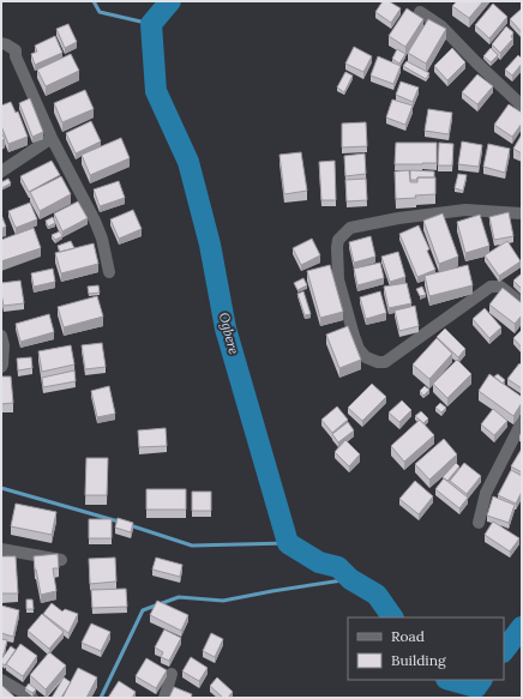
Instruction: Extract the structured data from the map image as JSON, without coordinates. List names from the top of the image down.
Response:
{
  "water": ["Ogbere"],
  "legend": ["Road", "Building"]
}
